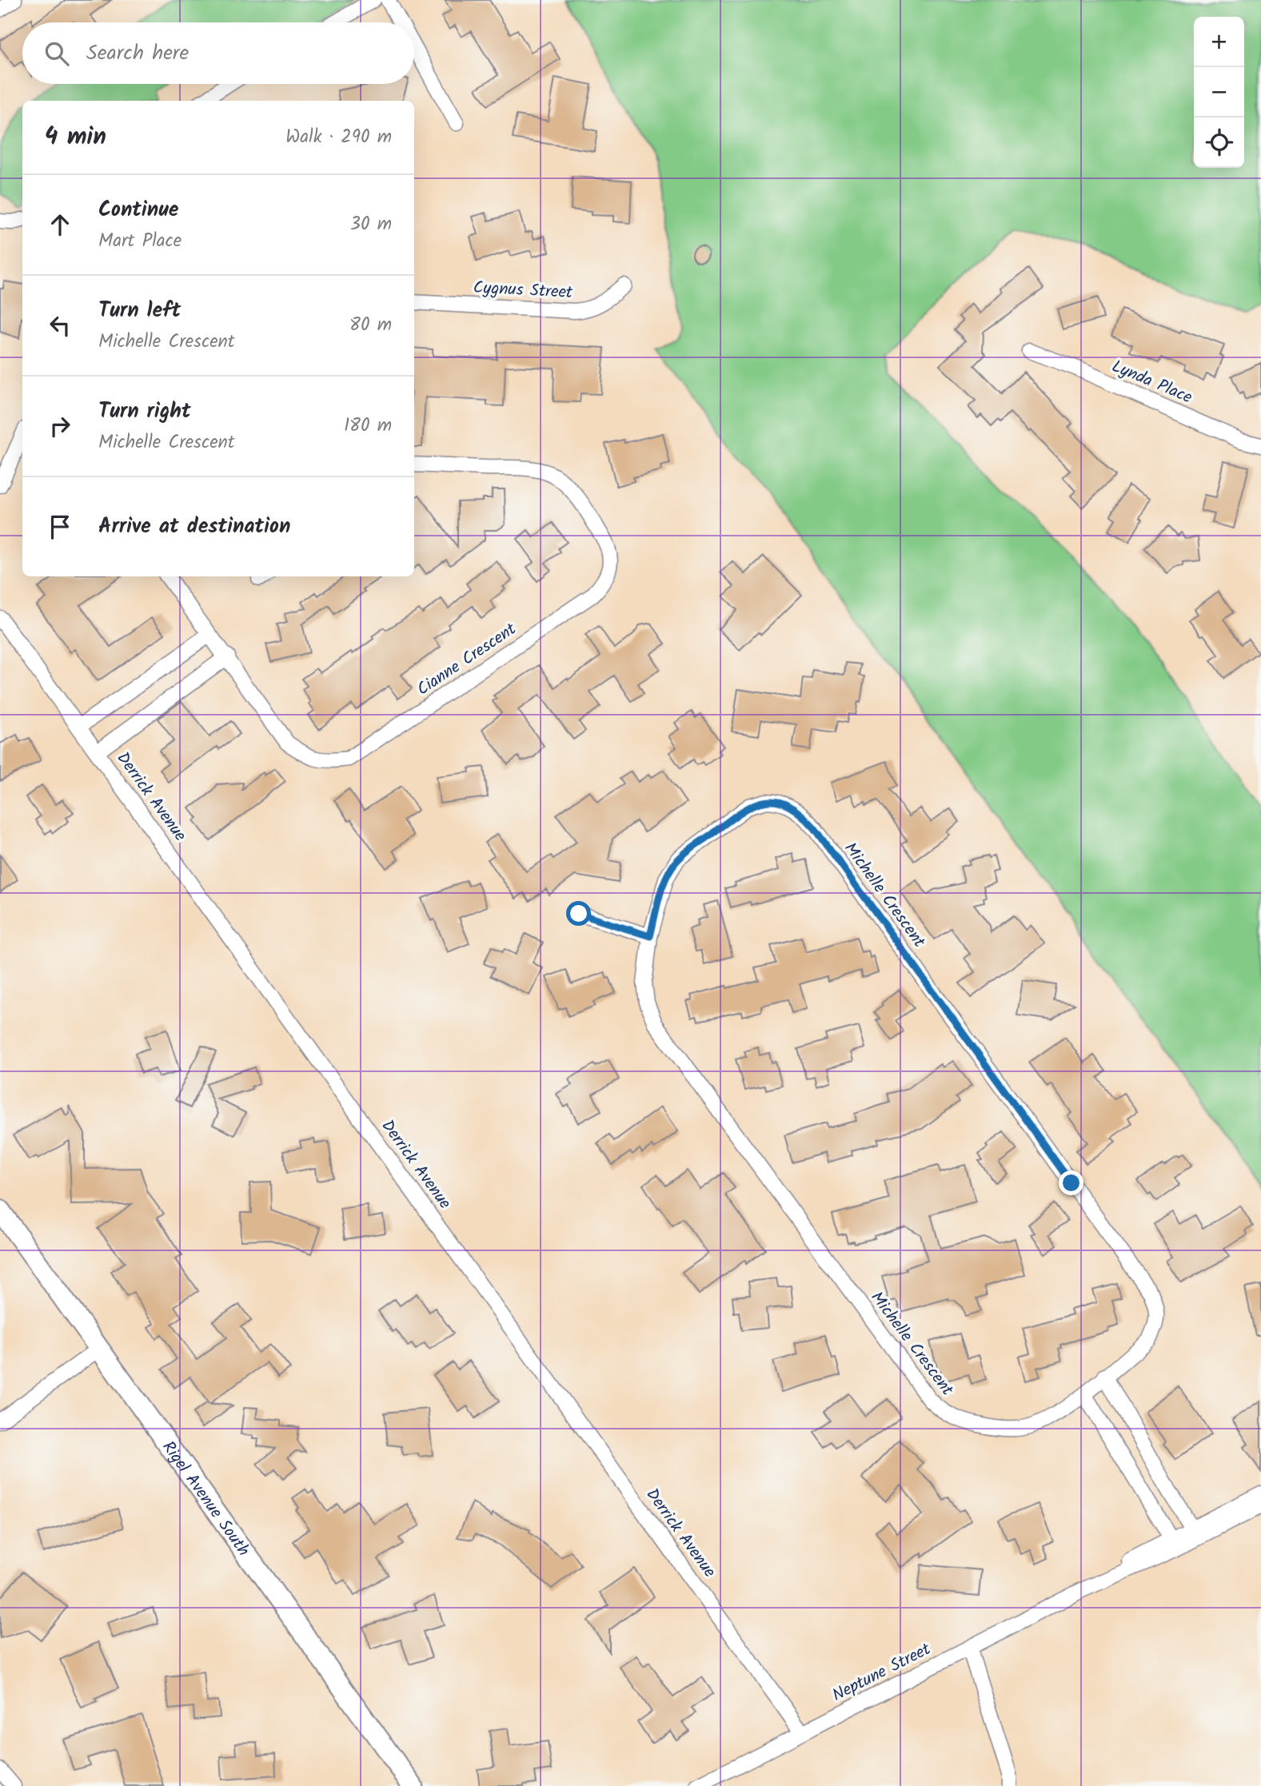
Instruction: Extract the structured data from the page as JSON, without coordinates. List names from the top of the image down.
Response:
{
  "streets": {
    "main road": ["Rigel Avenue South"],
    "street": [
      "Cygnus Street",
      "Lynda Place",
      "Cianne Crescent",
      "Derrick Avenue",
      "Michelle Crescent",
      "Neptune Street"
    ]
  },
  "crossings": [
    ["Derrick Avenue", "Neptune Street"]
  ],
  "page": {
    "map_buttons": ["+", "−"],
    "search": "Search here",
    "heading": ["4 min", "Walk · 290 m"],
    "list": [
      ["Continue", "Mart Place", "30 m"],
      ["Turn left", "Michelle Crescent", "80 m"],
      ["Turn right", "Michelle Crescent", "180 m"],
      "Arrive at destination"
    ]
  }
}
